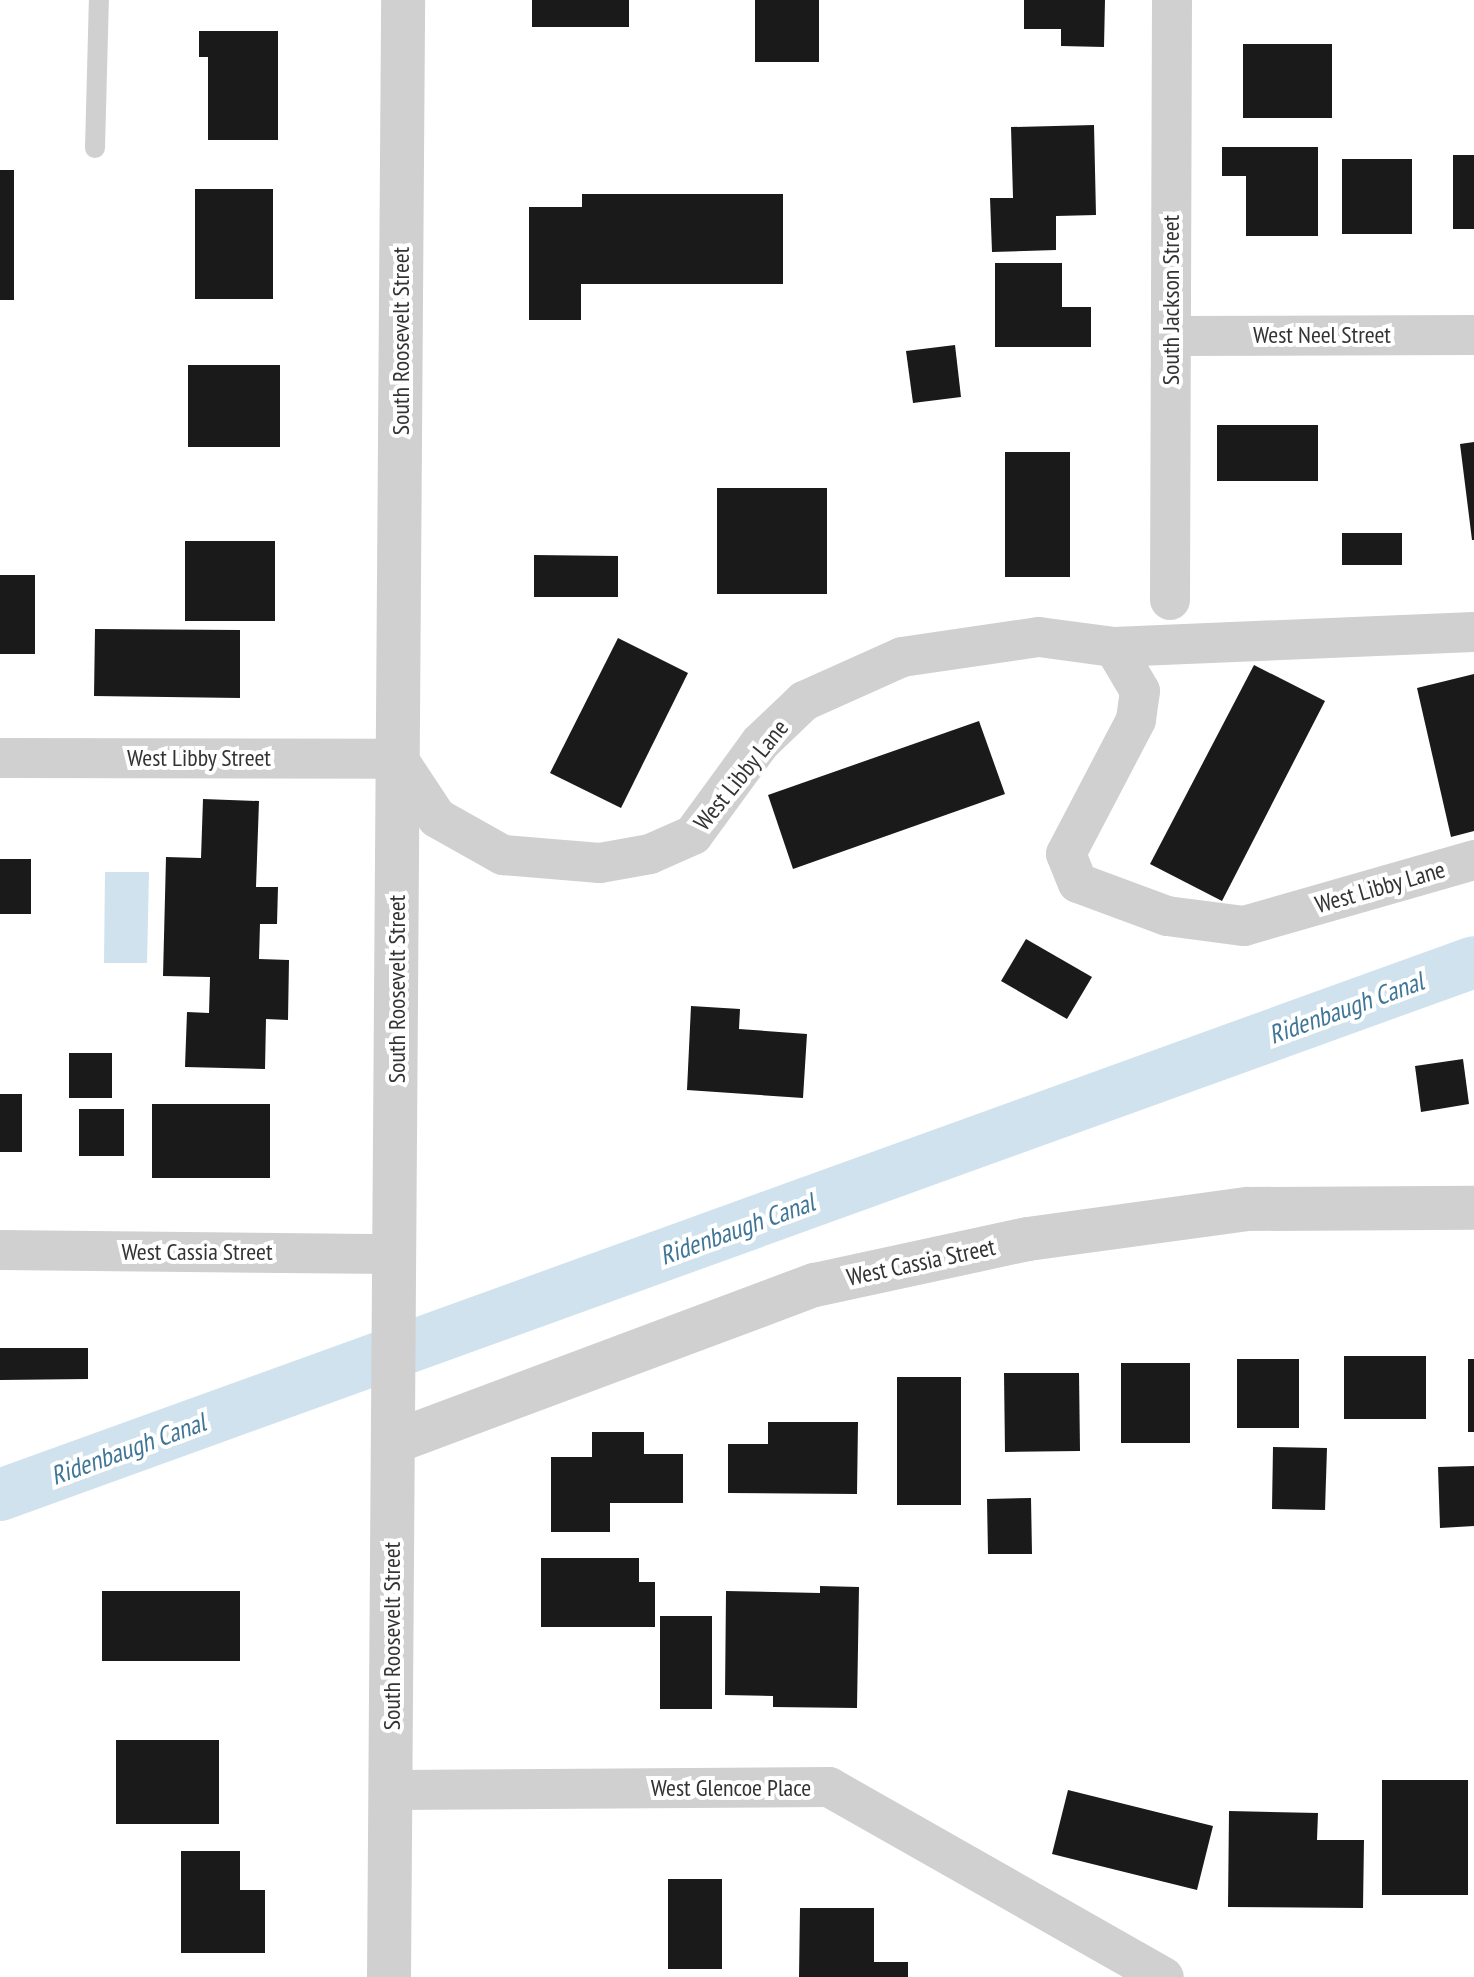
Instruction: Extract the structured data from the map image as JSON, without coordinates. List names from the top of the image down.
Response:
{
  "streets": {
    "street": [
      "South Jackson Street",
      "West Neel Street",
      "South Roosevelt Street",
      "West Libby Street",
      "West Libby Lane",
      "West Cassia Street",
      "West Glencoe Place"
    ]
  },
  "crossings": [
    ["South Jackson Street", "West Neel Street"],
    ["South Roosevelt Street", "West Libby Street"],
    ["South Roosevelt Street", "West Libby Lane"],
    ["South Roosevelt Street", "West Cassia Street"],
    ["South Roosevelt Street", "West Glencoe Place"],
    ["West Libby Street", "West Libby Lane"]
  ],
  "water": ["Ridenbaugh Canal"]
}
